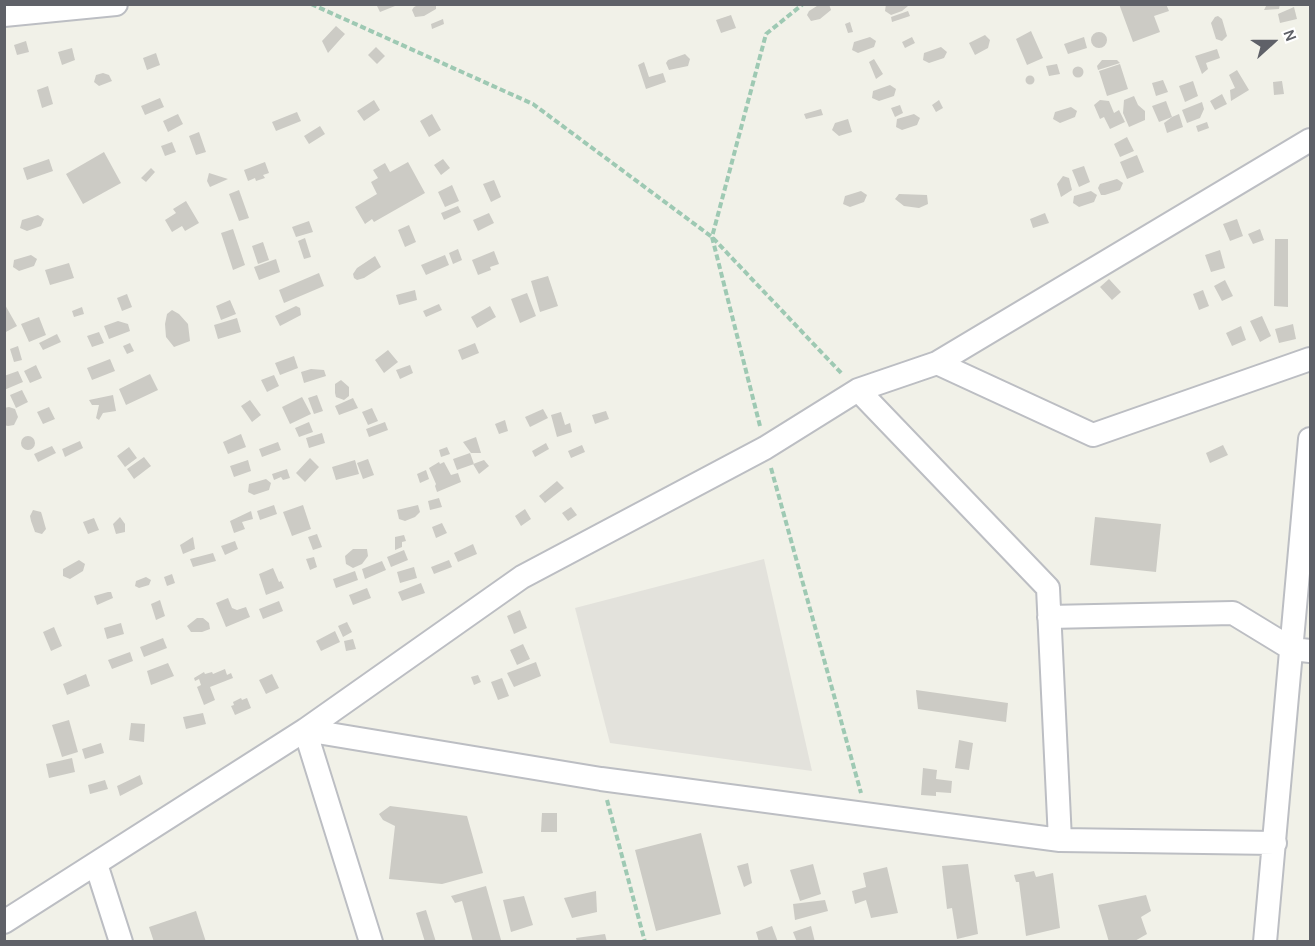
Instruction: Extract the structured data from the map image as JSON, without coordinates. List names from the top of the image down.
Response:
{
  "north": "right"
}
